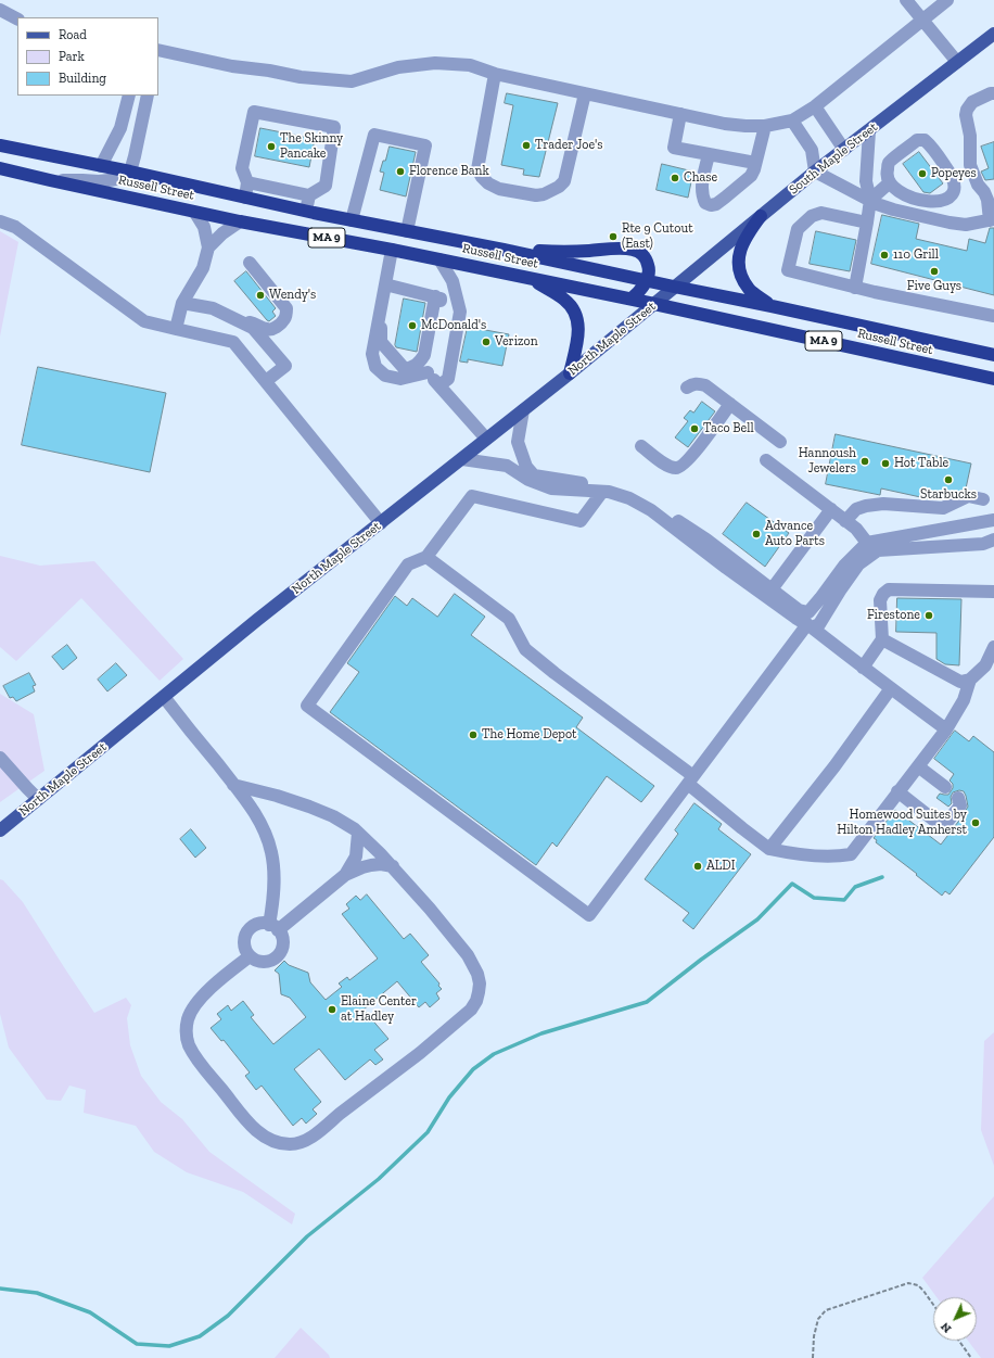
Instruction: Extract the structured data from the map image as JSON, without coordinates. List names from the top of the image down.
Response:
{
  "streets": {
    "highway": ["Russell Street", "MA 9"],
    "main road": ["South Maple Street", "North Maple Street"]
  },
  "crossings": [
    ["South Maple Street", "Russell Street"],
    ["South Maple Street", "North Maple Street"],
    ["Russell Street", "North Maple Street"]
  ],
  "places": [
    "Trader Joe's",
    "The Skinny Pancake",
    "Florence Bank",
    "Popeyes",
    "Chase",
    "Rte 9 Cutout (East)",
    "110 Grill",
    "Five Guys",
    "Wendy's",
    "McDonald's",
    "Verizon",
    "Taco Bell",
    "Hannoush Jewelers",
    "Hot Table",
    "Starbucks",
    "Advance Auto Parts",
    "Firestone",
    "The Home Depot",
    "Homewood Suites by Hilton Hadley Amherst",
    "ALDI",
    "Elaine Center at Hadley"
  ],
  "legend": ["Road", "Park", "Building"],
  "north": "bottom left"
}
